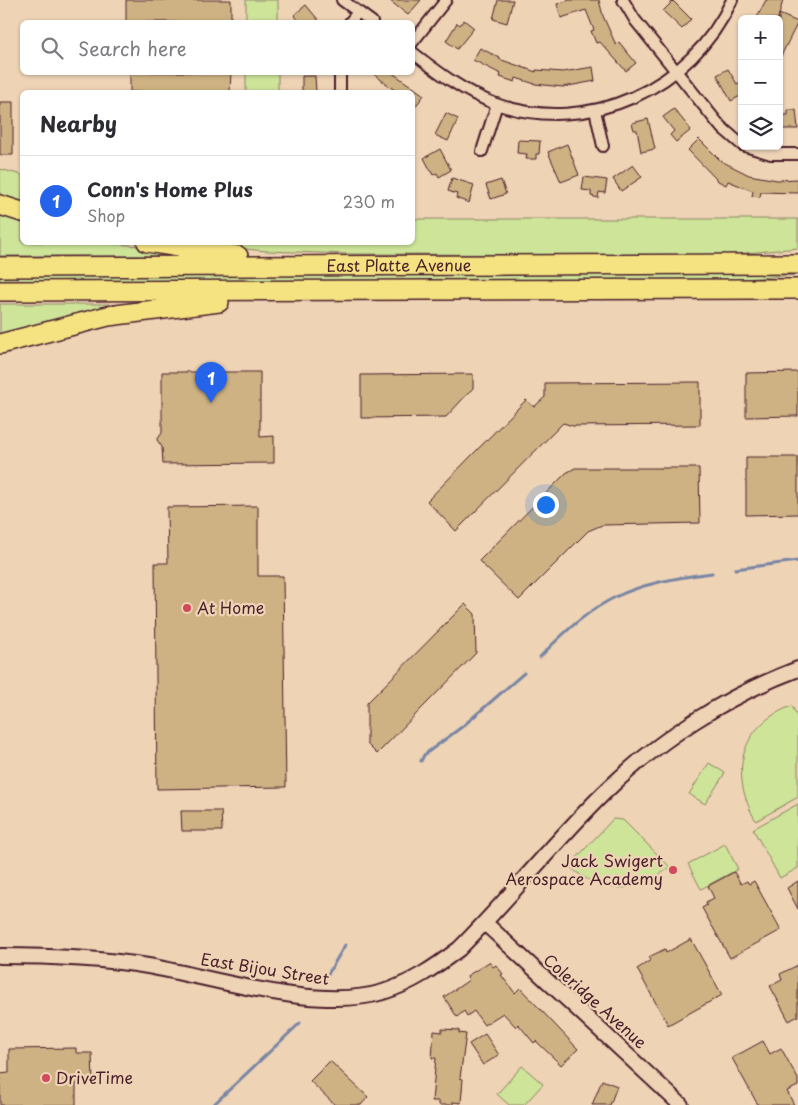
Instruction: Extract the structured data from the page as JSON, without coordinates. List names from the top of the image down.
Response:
{
  "streets": {
    "highway": ["East Platte Avenue"],
    "street": ["East Bijou Street", "Coleridge Avenue"]
  },
  "crossings": [
    ["East Bijou Street", "Coleridge Avenue"]
  ],
  "places": ["At Home", "Jack Swigert Aerospace Academy", "DriveTime"],
  "page": {
    "map_buttons": ["+", "−"],
    "search": "Search here",
    "heading": "Nearby",
    "list": [
      {
        "mark": "1",
        "name": "Conn's Home Plus",
        "note": "Shop",
        "value": "230 m"
      }
    ],
    "pins": "1"
  }
}
